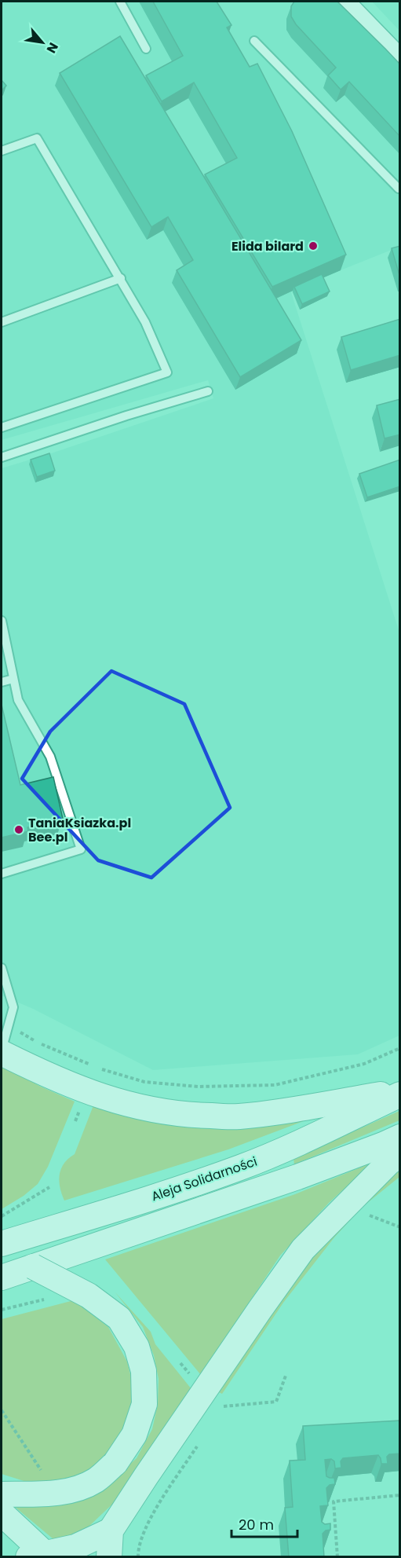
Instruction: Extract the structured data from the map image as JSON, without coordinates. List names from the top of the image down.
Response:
{
  "streets": {
    "main road": ["Aleja Solidarności"]
  },
  "places": ["Elida bilard", "TaniaKsiazka.pl Bee.pl"],
  "scale_bar": "20 m",
  "north": "bottom right"
}
